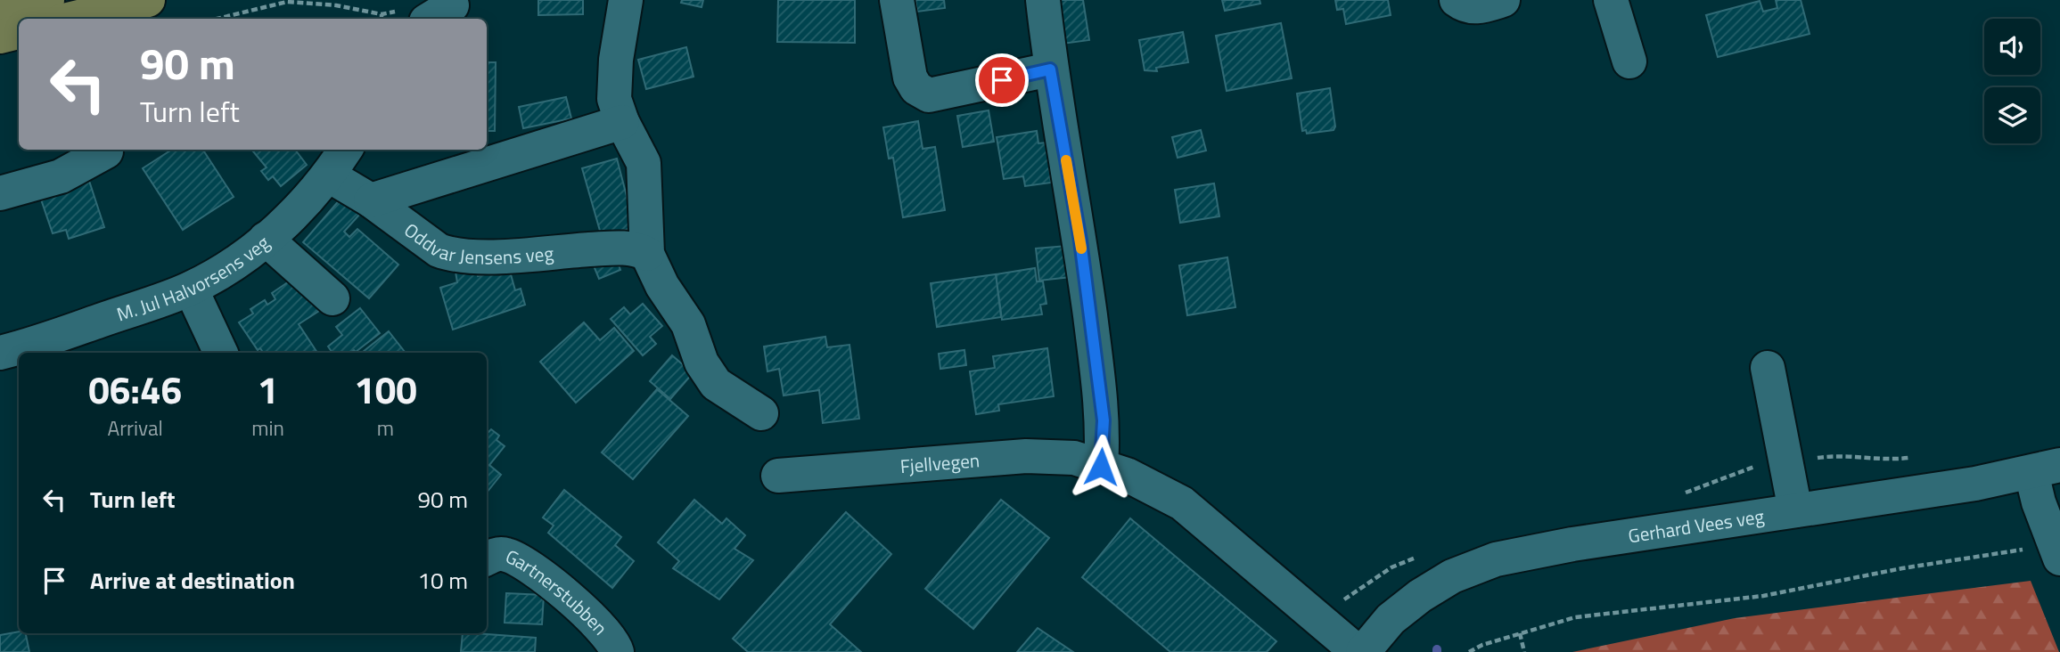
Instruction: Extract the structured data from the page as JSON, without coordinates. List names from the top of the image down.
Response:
{
  "streets": {
    "street": [
      "Oddvar Jensens veg",
      "M. Jul Halvorsens veg",
      "Fjellvegen",
      "Gerhard Vees veg",
      "Gartnerstubben"
    ]
  },
  "crossings": [
    ["Oddvar Jensens veg", "M. Jul Halvorsens veg"]
  ],
  "page": {
    "turn": ["90 m", "Turn left"],
    "eta": [
      "06:46",
      "Arrival",
      "1",
      "min",
      "100",
      "m"
    ],
    "list": [
      {
        "name": "Turn left",
        "value": "90 m"
      },
      {
        "name": "Arrive at destination",
        "value": "10 m"
      }
    ]
  }
}
